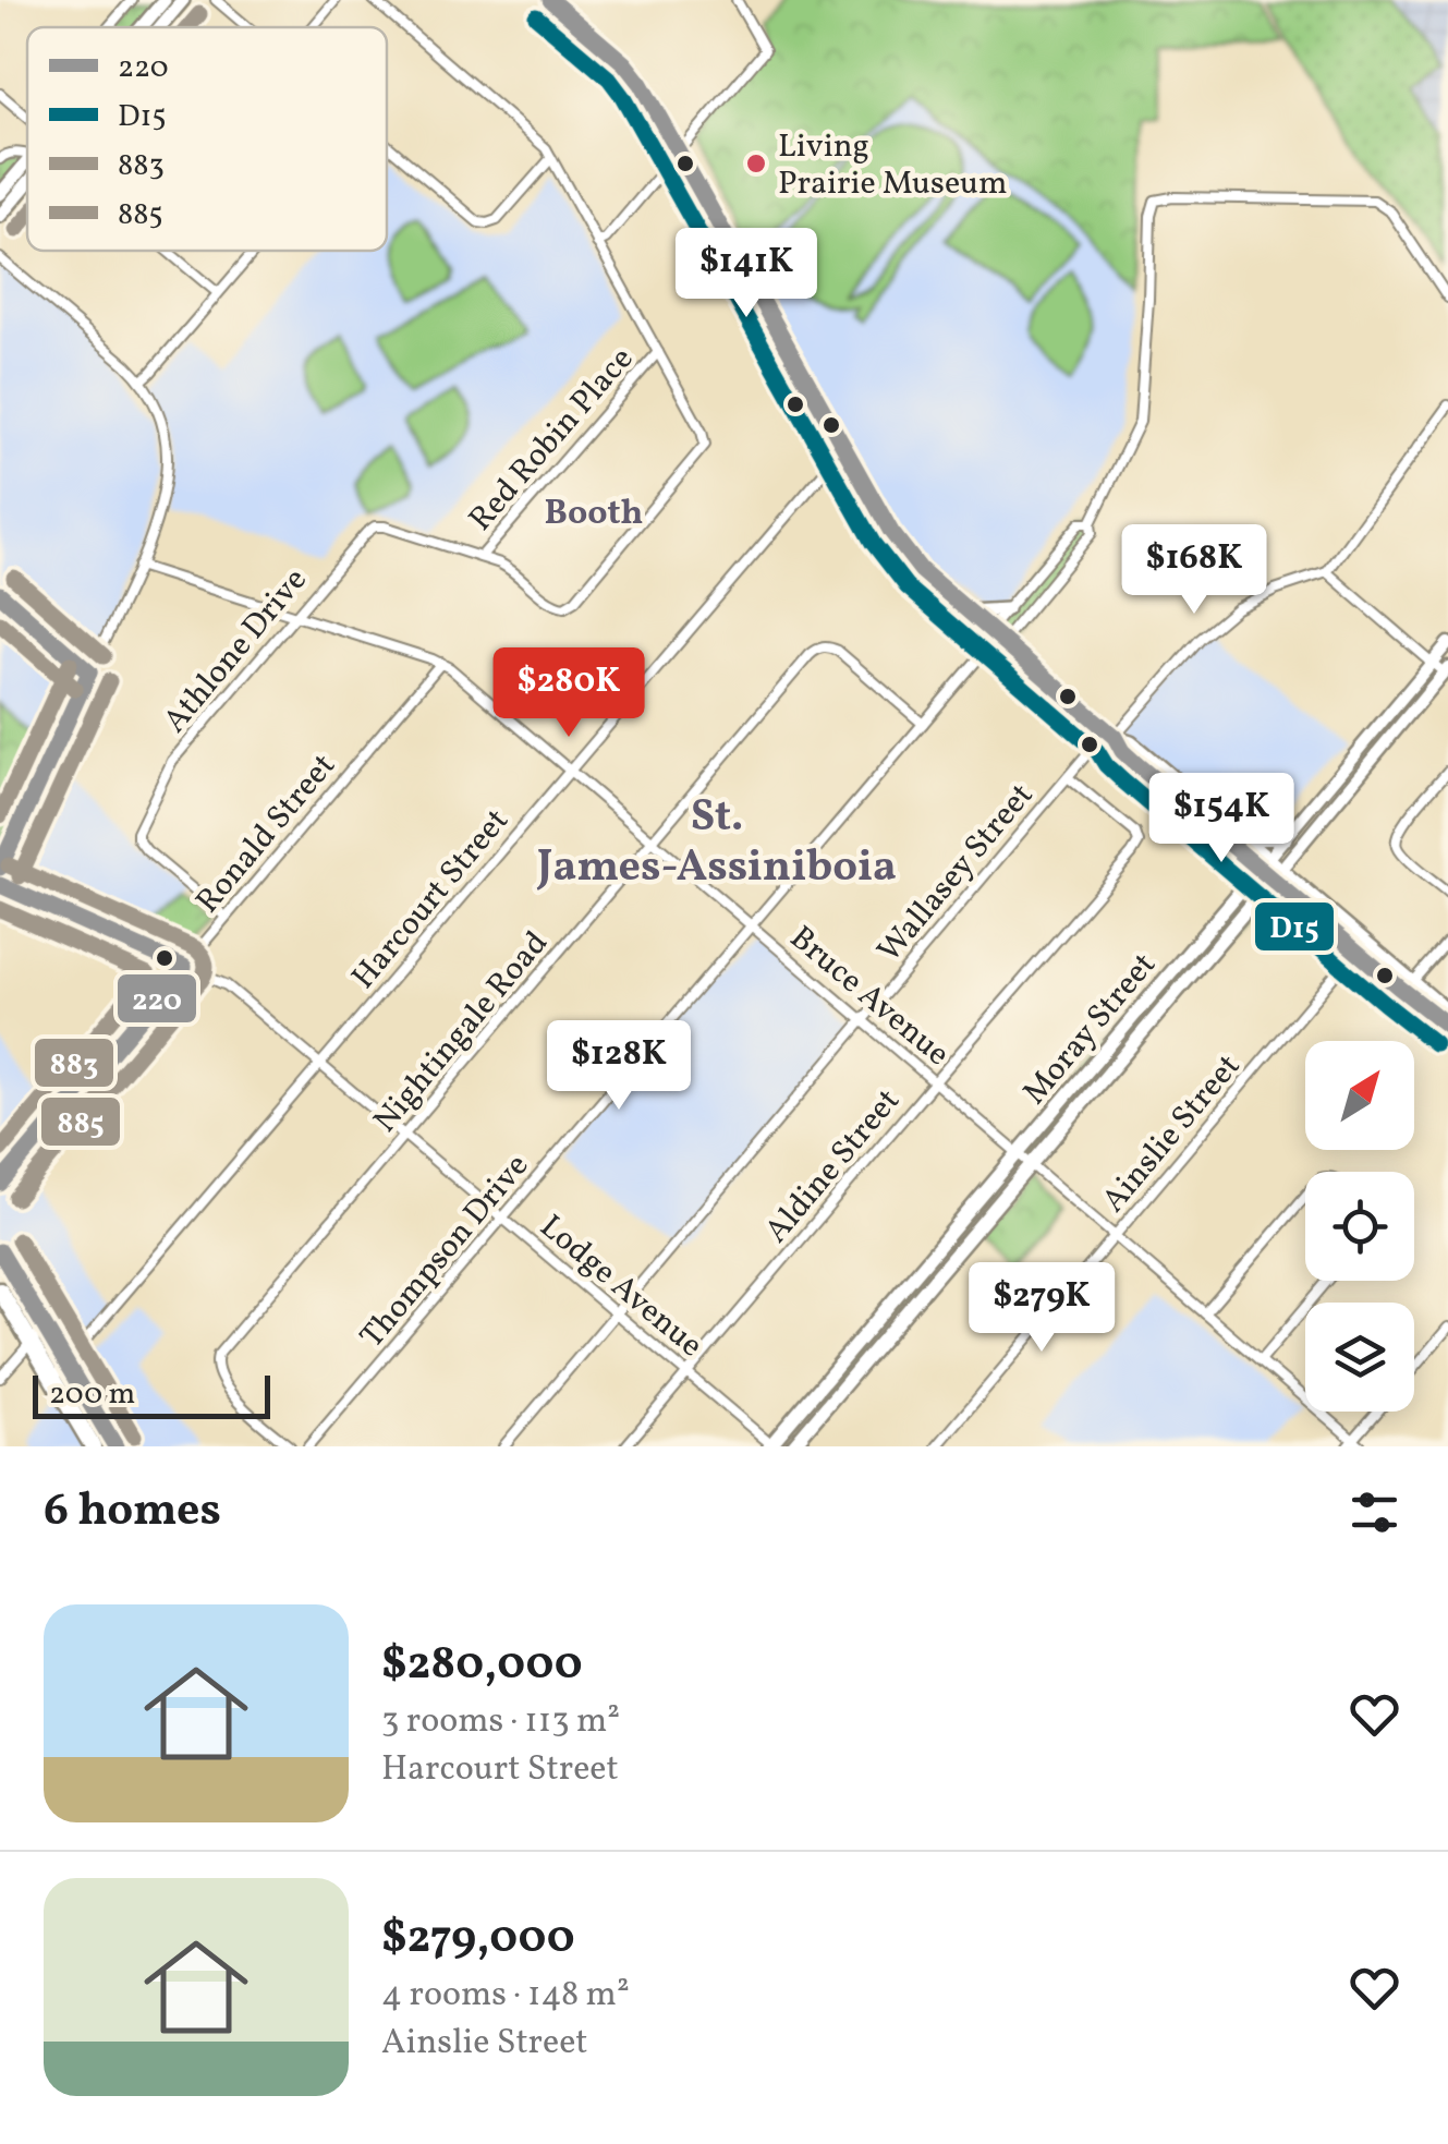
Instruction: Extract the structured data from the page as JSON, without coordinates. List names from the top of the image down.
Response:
{
  "streets": {
    "main road": ["Moray Street"],
    "street": [
      "Red Robin Place",
      "Athlone Drive",
      "Ronald Street",
      "Wallasey Street",
      "Harcourt Street",
      "Bruce Avenue",
      "Nightingale Road",
      "Ainslie Street",
      "Aldine Street",
      "Thompson Drive",
      "Lodge Avenue"
    ]
  },
  "crossings": [
    ["Red Robin Place", "Athlone Drive"],
    ["Athlone Drive", "Ronald Street"],
    ["Athlone Drive", "Bruce Avenue"],
    ["Ronald Street", "Bruce Avenue"],
    ["Ronald Street", "Lodge Avenue"],
    ["Wallasey Street", "Bruce Avenue"],
    ["Wallasey Street", "Aldine Street"],
    ["Wallasey Street", "Lodge Avenue"],
    ["Harcourt Street", "Bruce Avenue"],
    ["Harcourt Street", "Lodge Avenue"],
    ["Bruce Avenue", "Moray Street"],
    ["Bruce Avenue", "Nightingale Road"],
    ["Bruce Avenue", "Ainslie Street"],
    ["Bruce Avenue", "Aldine Street"],
    ["Bruce Avenue", "Thompson Drive"],
    ["Moray Street", "Lodge Avenue"],
    ["Nightingale Road", "Thompson Drive"],
    ["Nightingale Road", "Lodge Avenue"],
    ["Aldine Street", "Lodge Avenue"],
    ["Thompson Drive", "Lodge Avenue"]
  ],
  "districts": ["Booth", "St. James-Assiniboia"],
  "places": ["Living Prairie Museum"],
  "lines": [
    "transit line 220",
    "transit line 883",
    "transit line D15",
    "transit line 885"
  ],
  "legend": [
    "220",
    "D15",
    "883",
    "885"
  ],
  "scale_bar": "200 m",
  "north": "top right",
  "page": {
    "price": [
      "$141K",
      "$168K",
      "$280K",
      "$154K",
      "$128K",
      "$279K"
    ],
    "scale": "200 m",
    "heading": "6 homes",
    "list": [
      {
        "name": "$280,000",
        "note": "3 rooms · 113 m² · Harcourt Street"
      },
      {
        "name": "$279,000",
        "note": "4 rooms · 148 m² · Ainslie Street"
      }
    ]
  }
}
